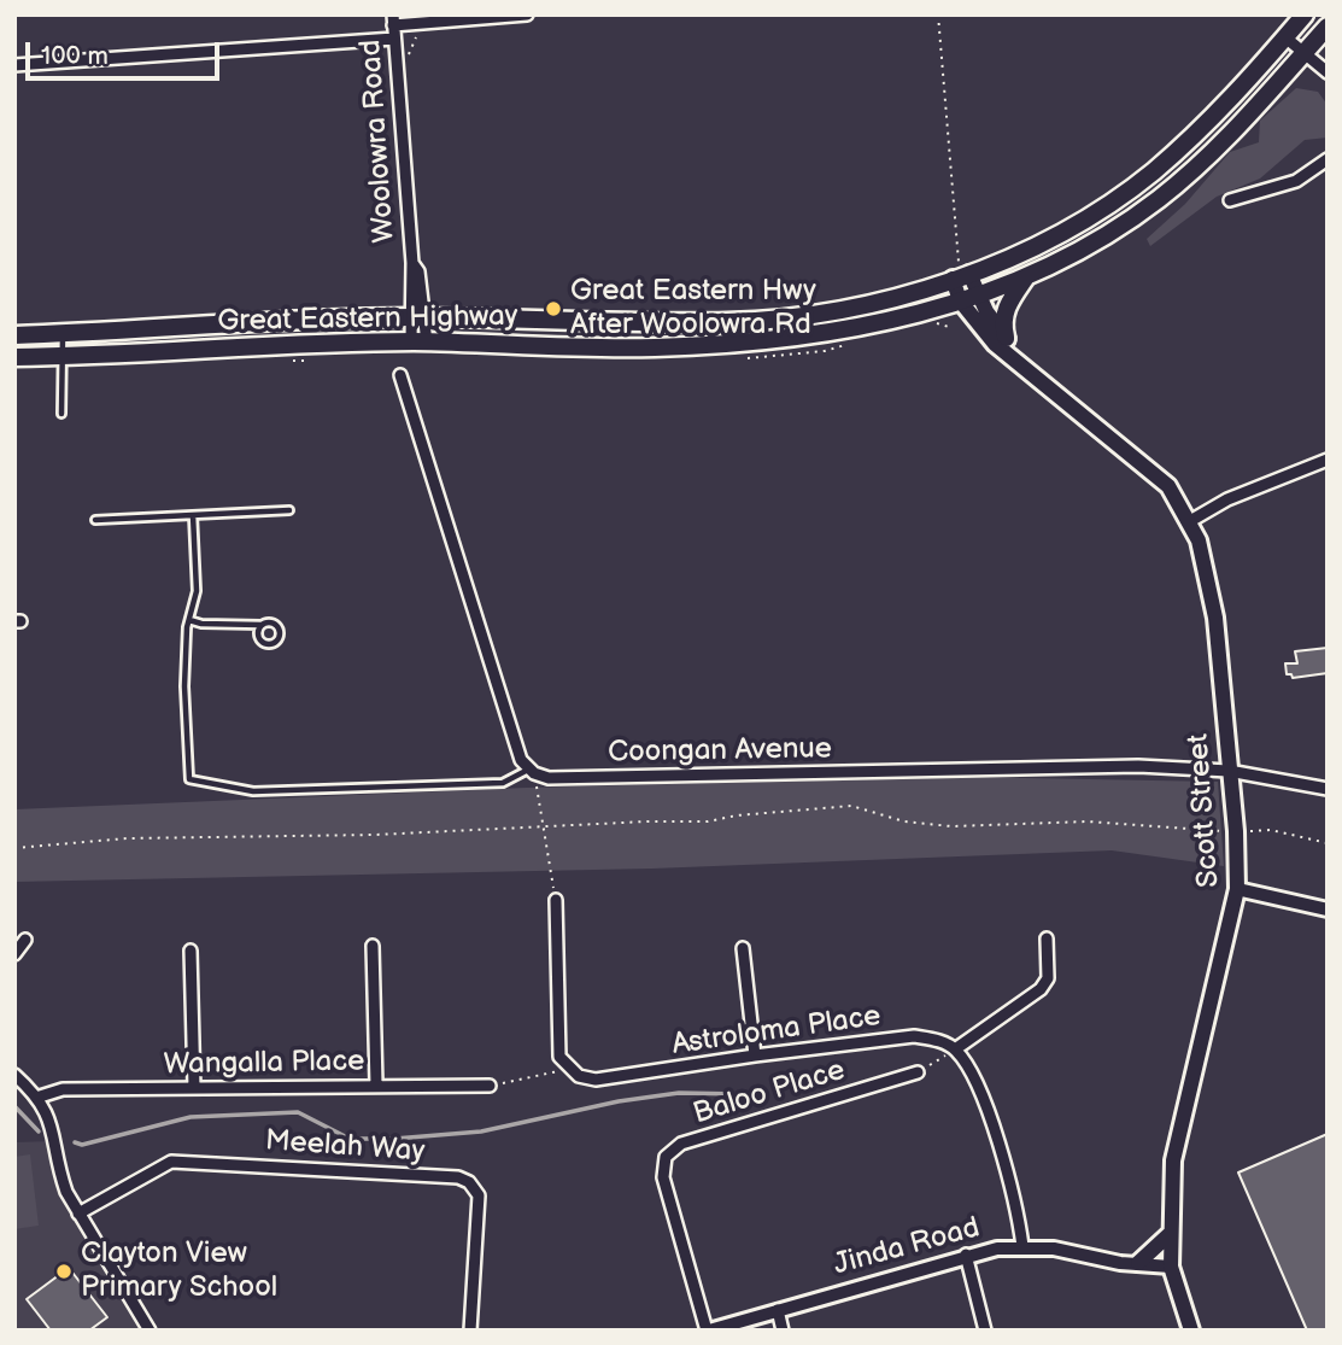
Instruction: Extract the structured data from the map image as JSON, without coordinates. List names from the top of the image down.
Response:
{
  "streets": {
    "highway": ["Great Eastern Highway"],
    "main road": ["Scott Street"],
    "street": [
      "Woolowra Road",
      "Coongan Avenue",
      "Astroloma Place",
      "Wangalla Place",
      "Baloo Place",
      "Meelah Way",
      "Jinda Road"
    ]
  },
  "crossings": [
    ["Woolowra Road", "Great Eastern Highway"],
    ["Great Eastern Highway", "Scott Street"],
    ["Coongan Avenue", "Scott Street"],
    ["Scott Street", "Jinda Road"],
    ["Baloo Place", "Jinda Road"]
  ],
  "places": ["Great Eastern Hwy After Woolowra Rd", "Clayton View Primary School"],
  "scale_bar": "100 m"
}
